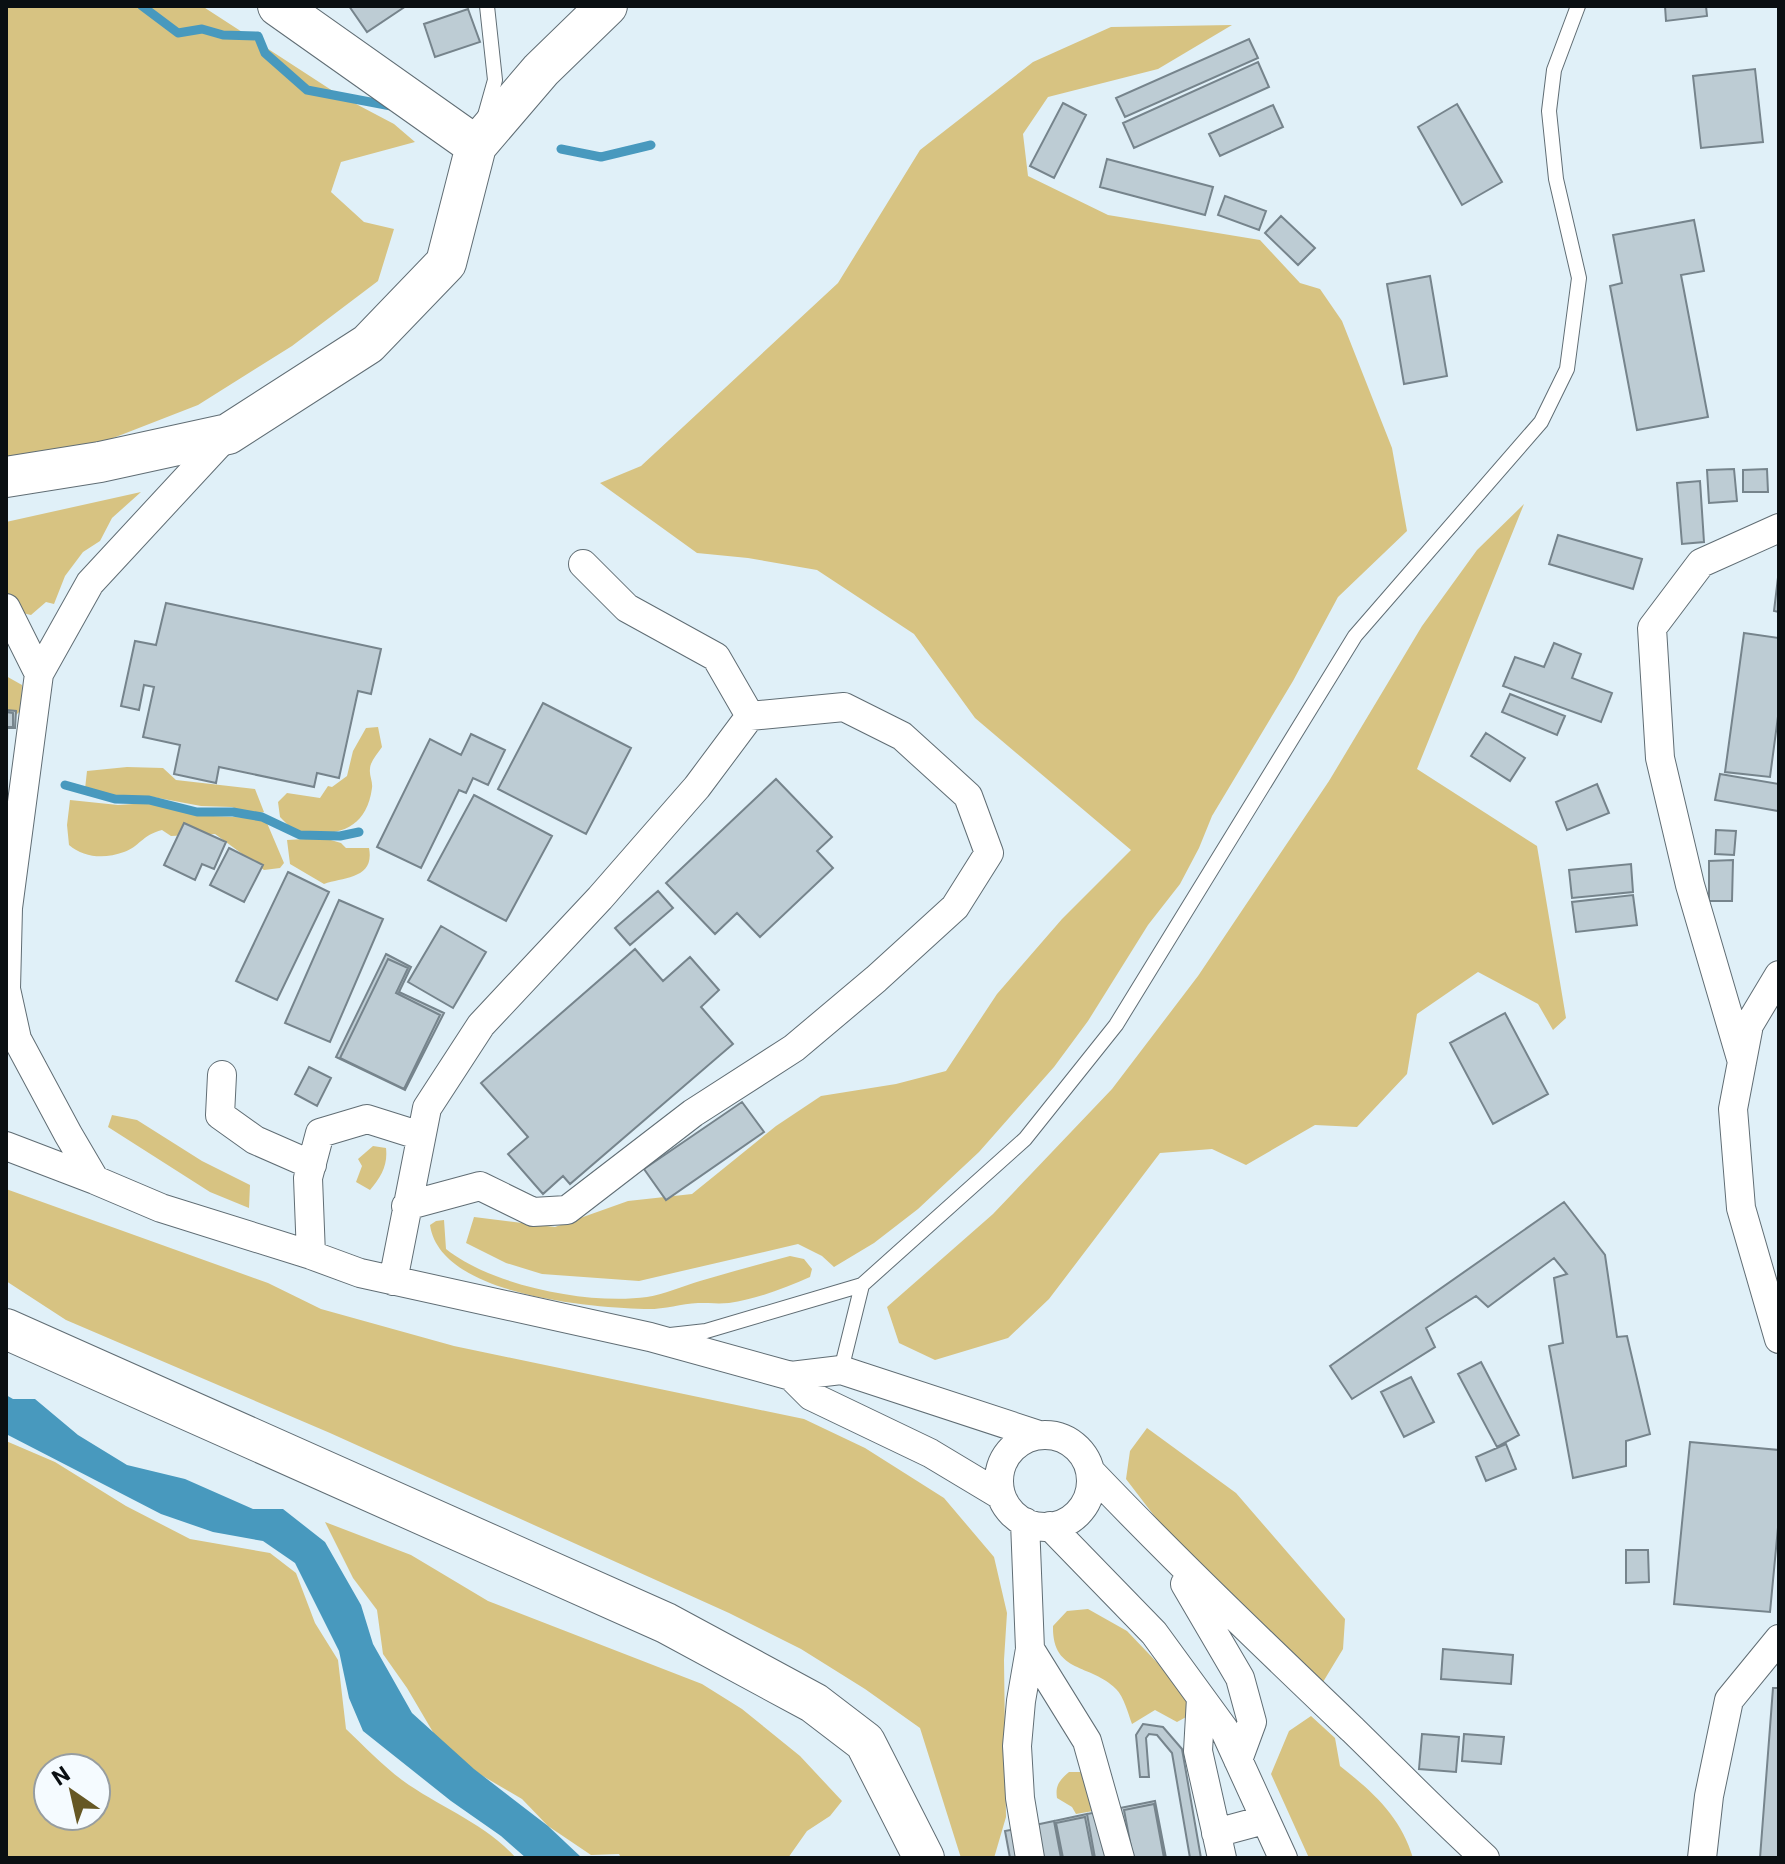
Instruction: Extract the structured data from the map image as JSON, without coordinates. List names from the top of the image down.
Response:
{
  "north": "top left"
}
